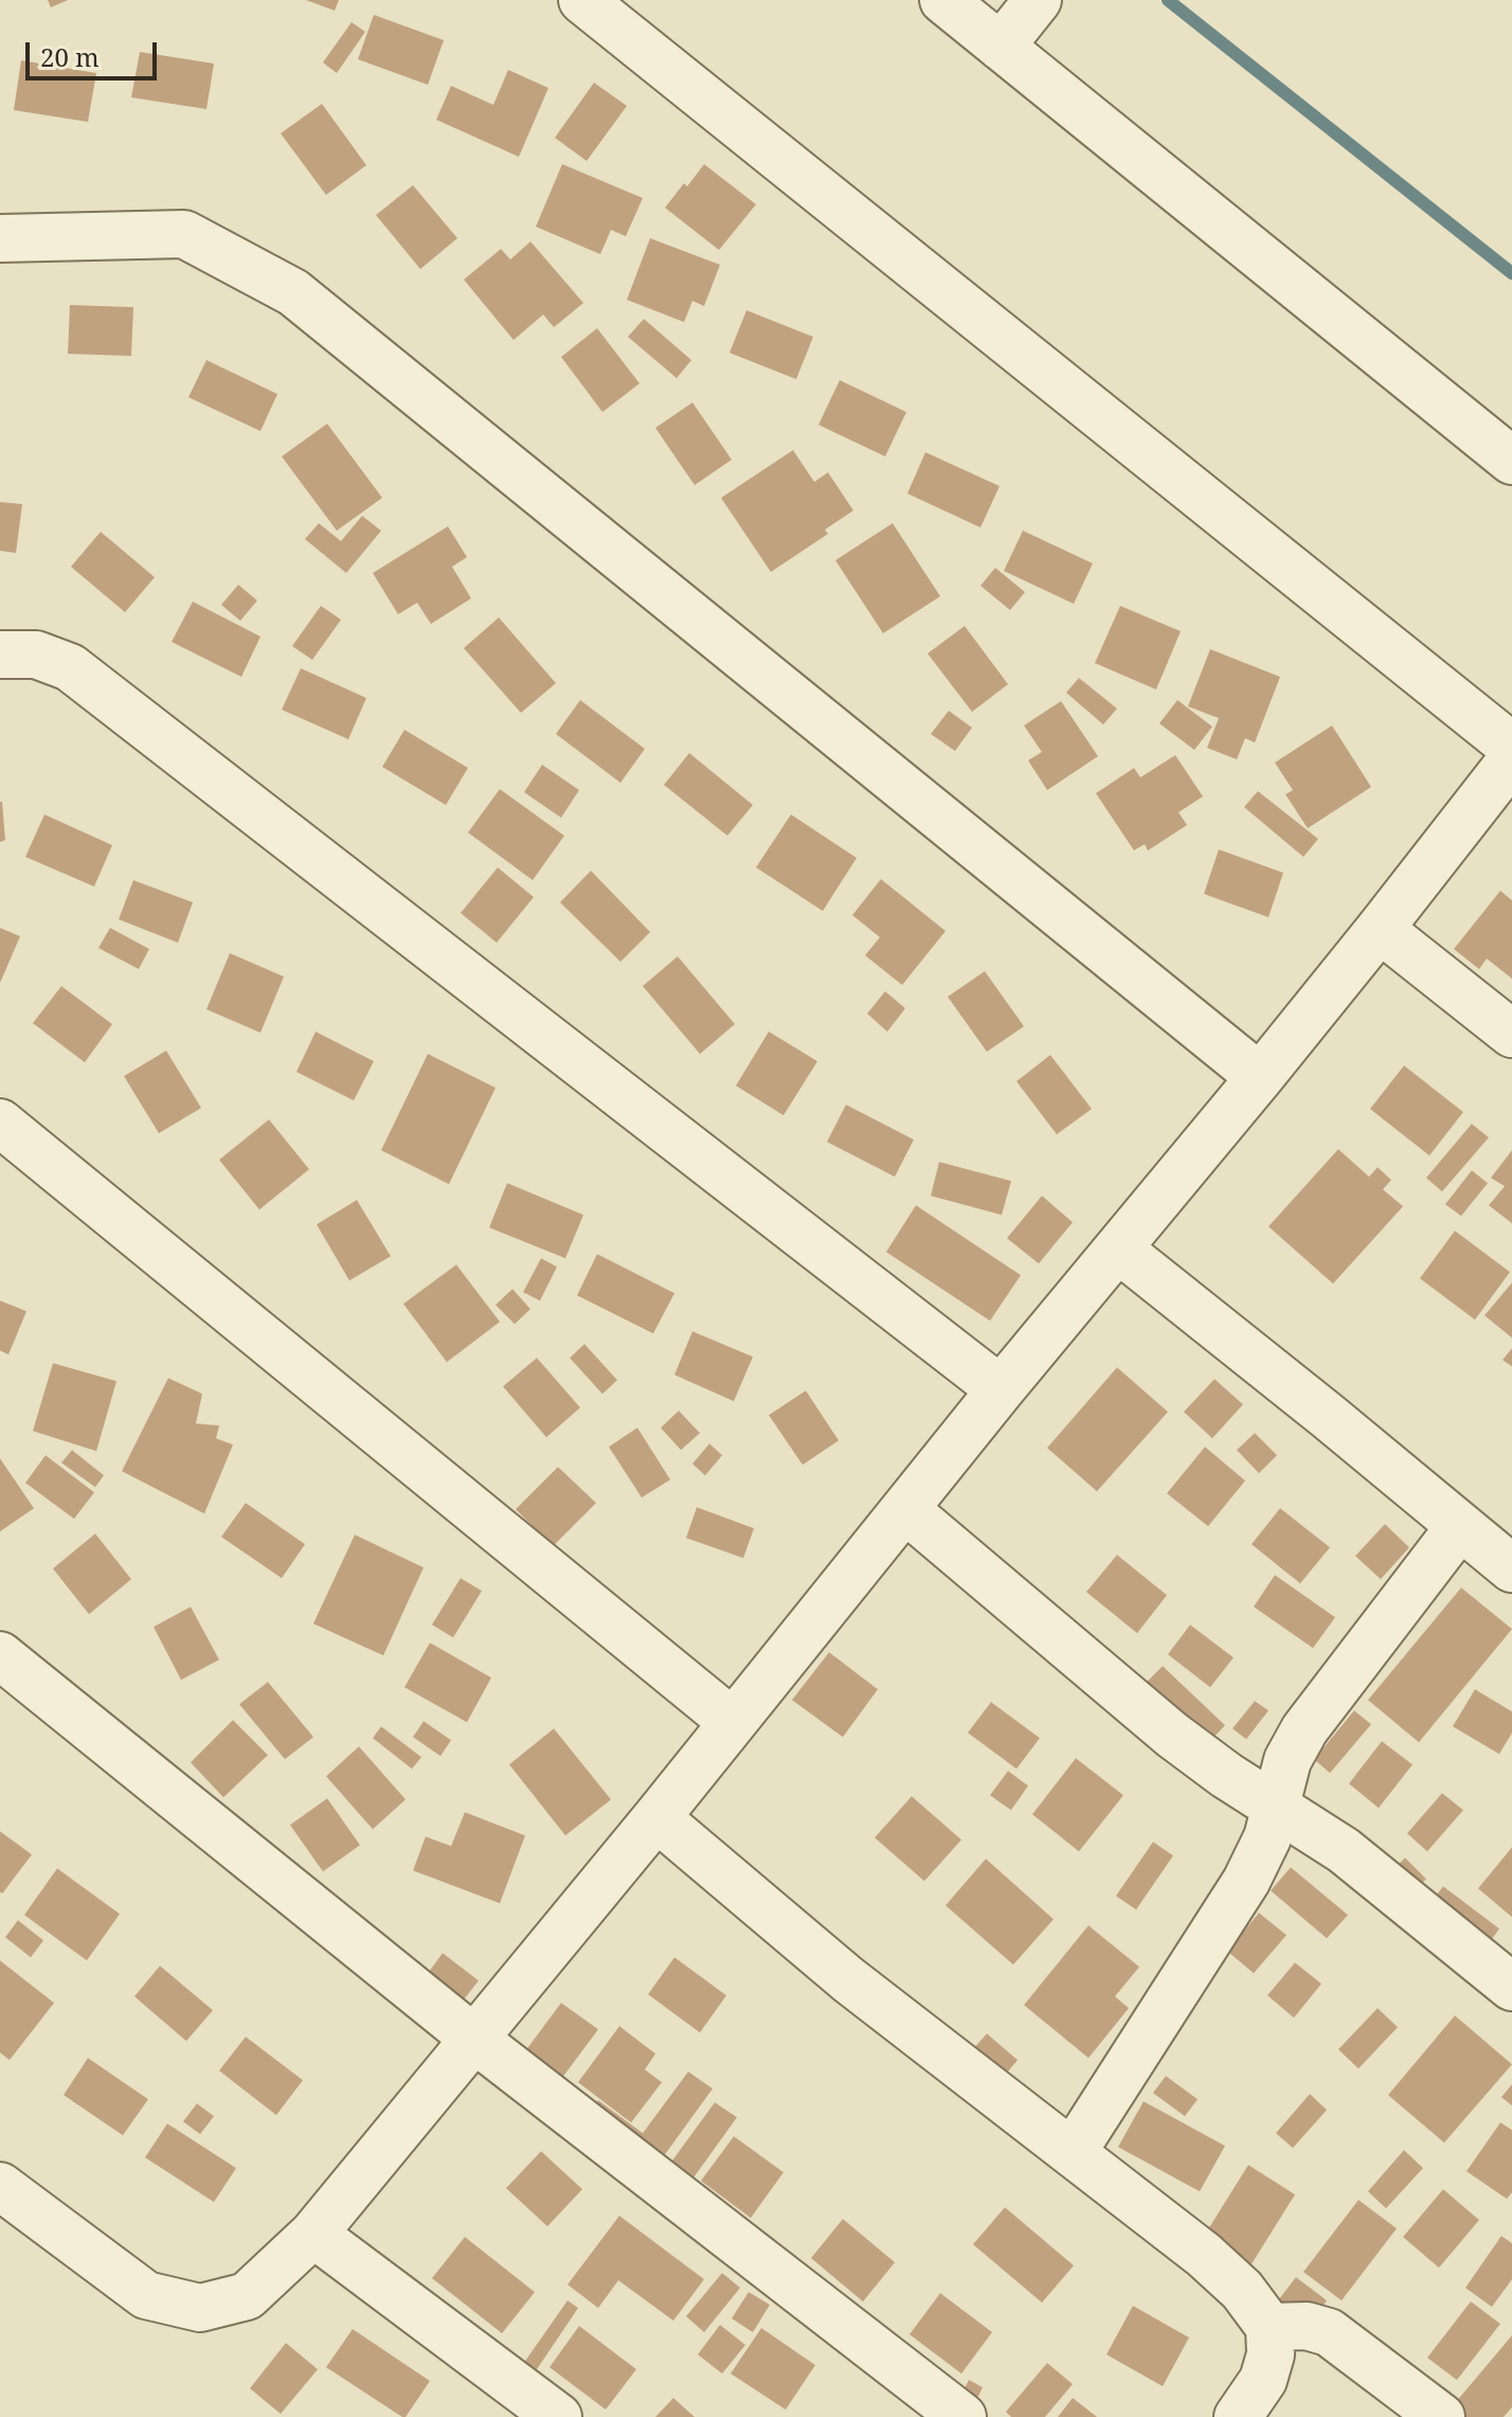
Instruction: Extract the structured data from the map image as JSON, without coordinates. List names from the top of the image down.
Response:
{
  "scale_bar": "20 m"
}
